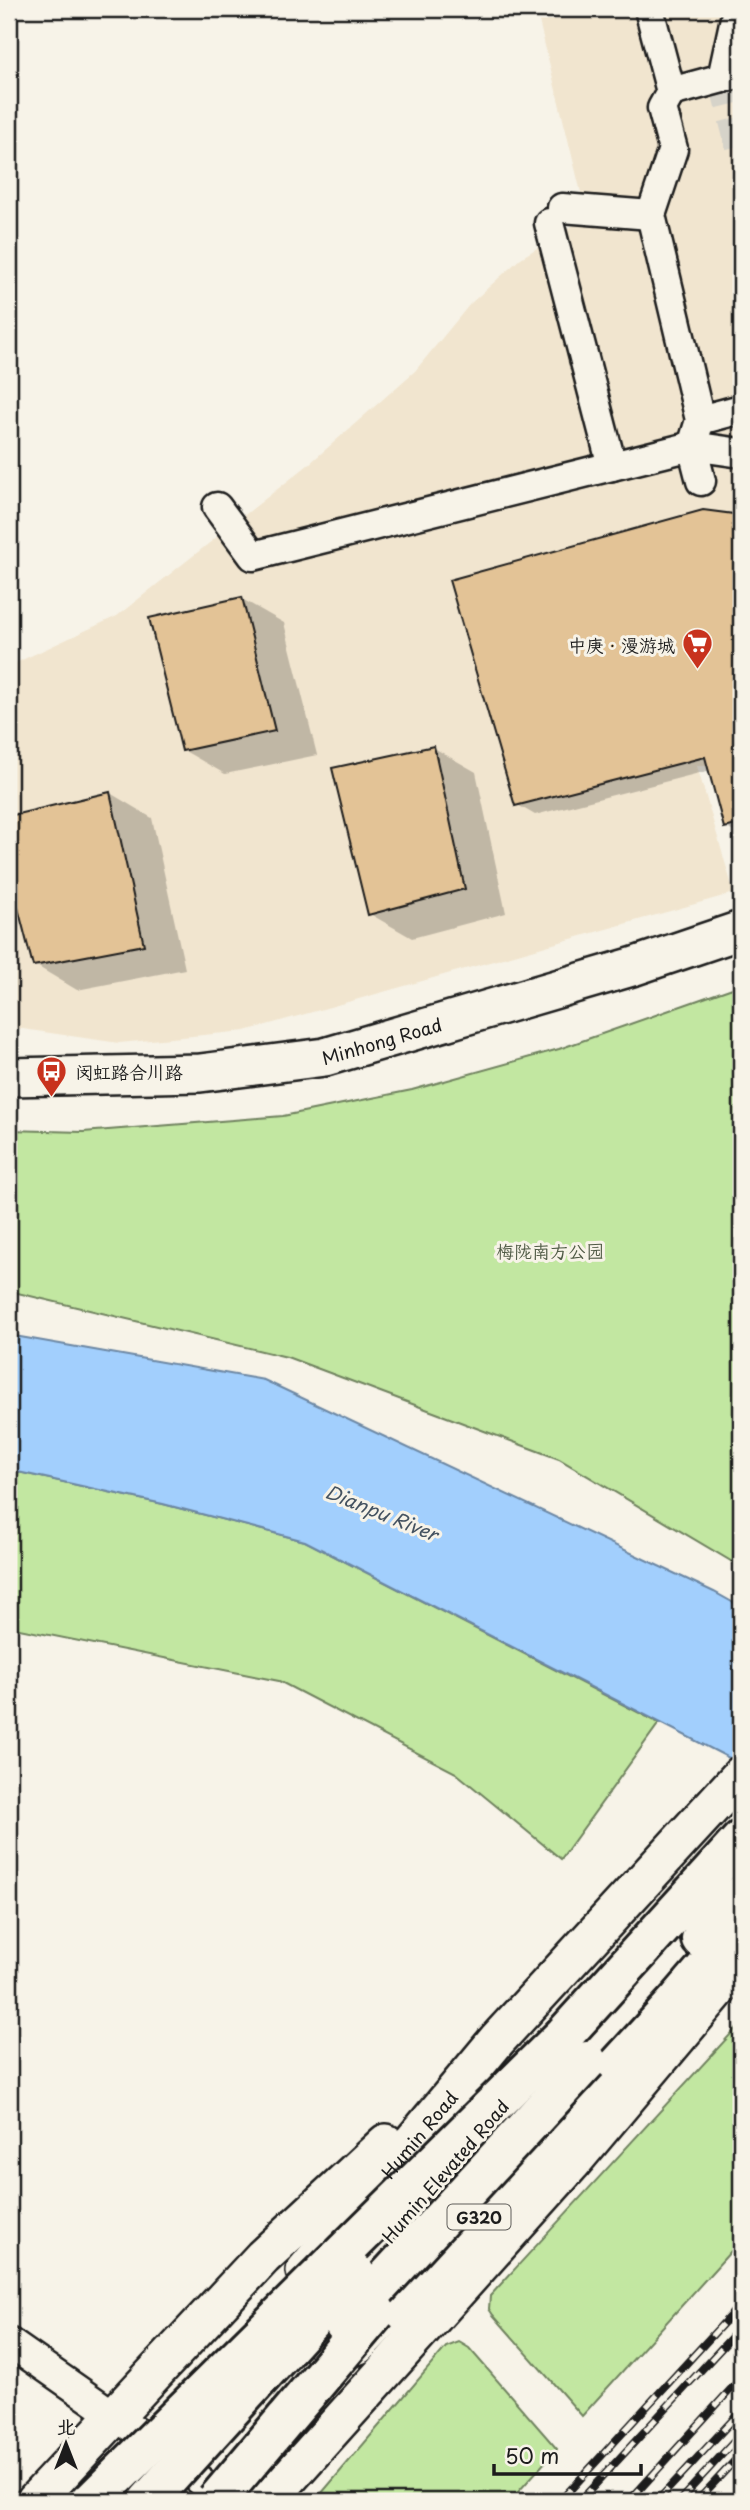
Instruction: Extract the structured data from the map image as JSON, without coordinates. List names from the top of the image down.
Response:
{
  "streets": {
    "highway": ["Humin Road", "Humin Elevated Road", "G320"],
    "main road": ["Minhong Road"]
  },
  "crossings": [
    ["Humin Elevated Road", "G320"]
  ],
  "water": ["Dianpu River"],
  "parks": ["梅陇南方公园"],
  "places": {
    "supermarket": ["中庚 · 漫游城"],
    "bus stop": ["闵虹路合川路"]
  },
  "scale_bar": "50 m",
  "north": "top"
}
